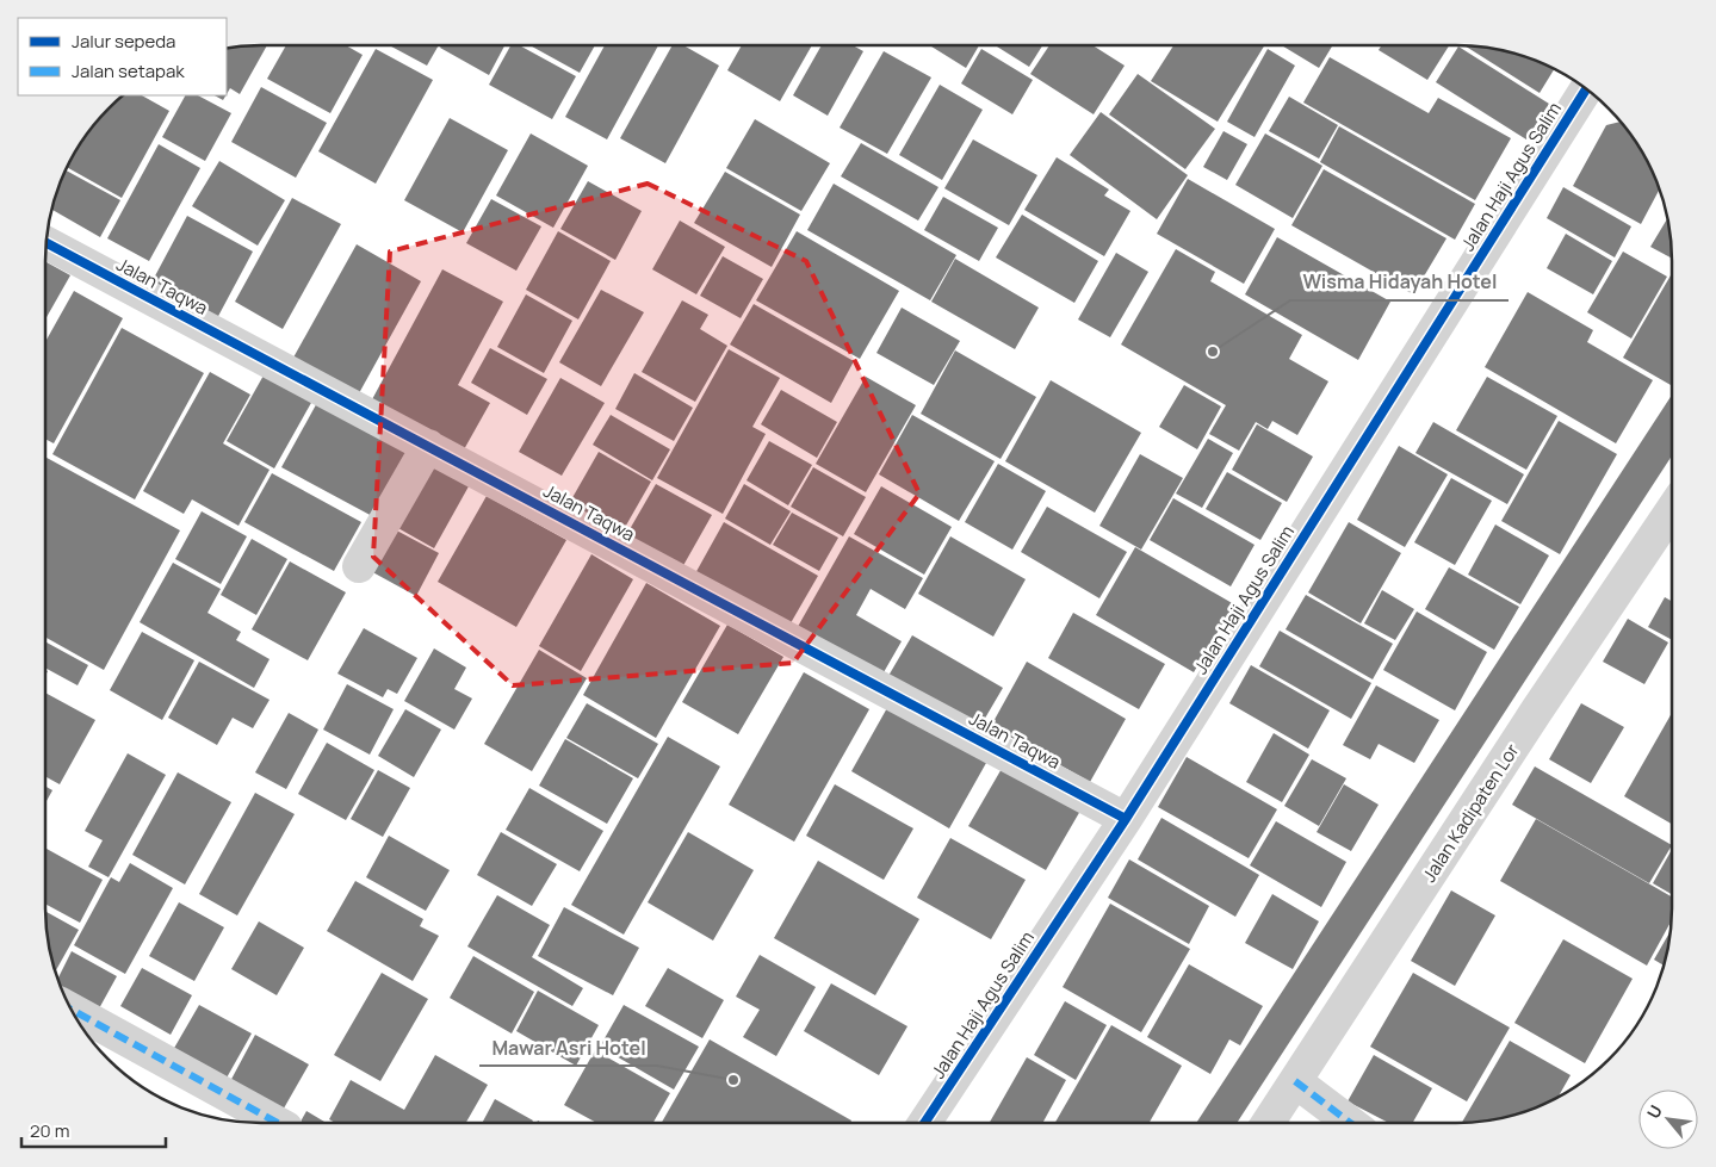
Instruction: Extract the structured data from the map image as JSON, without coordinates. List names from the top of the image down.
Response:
{
  "streets": {
    "street": ["Jalan Haji Agus Salim", "Jalan Taqwa", "Jalan Kadipaten Lor"]
  },
  "crossings": [
    ["Jalan Haji Agus Salim", "Jalan Taqwa"]
  ],
  "places": ["Wisma Hidayah Hotel", "Mawar Asri Hotel"],
  "legend": ["Jalur sepeda", "Jalan setapak"],
  "scale_bar": "20 m",
  "north": "top left"
}
